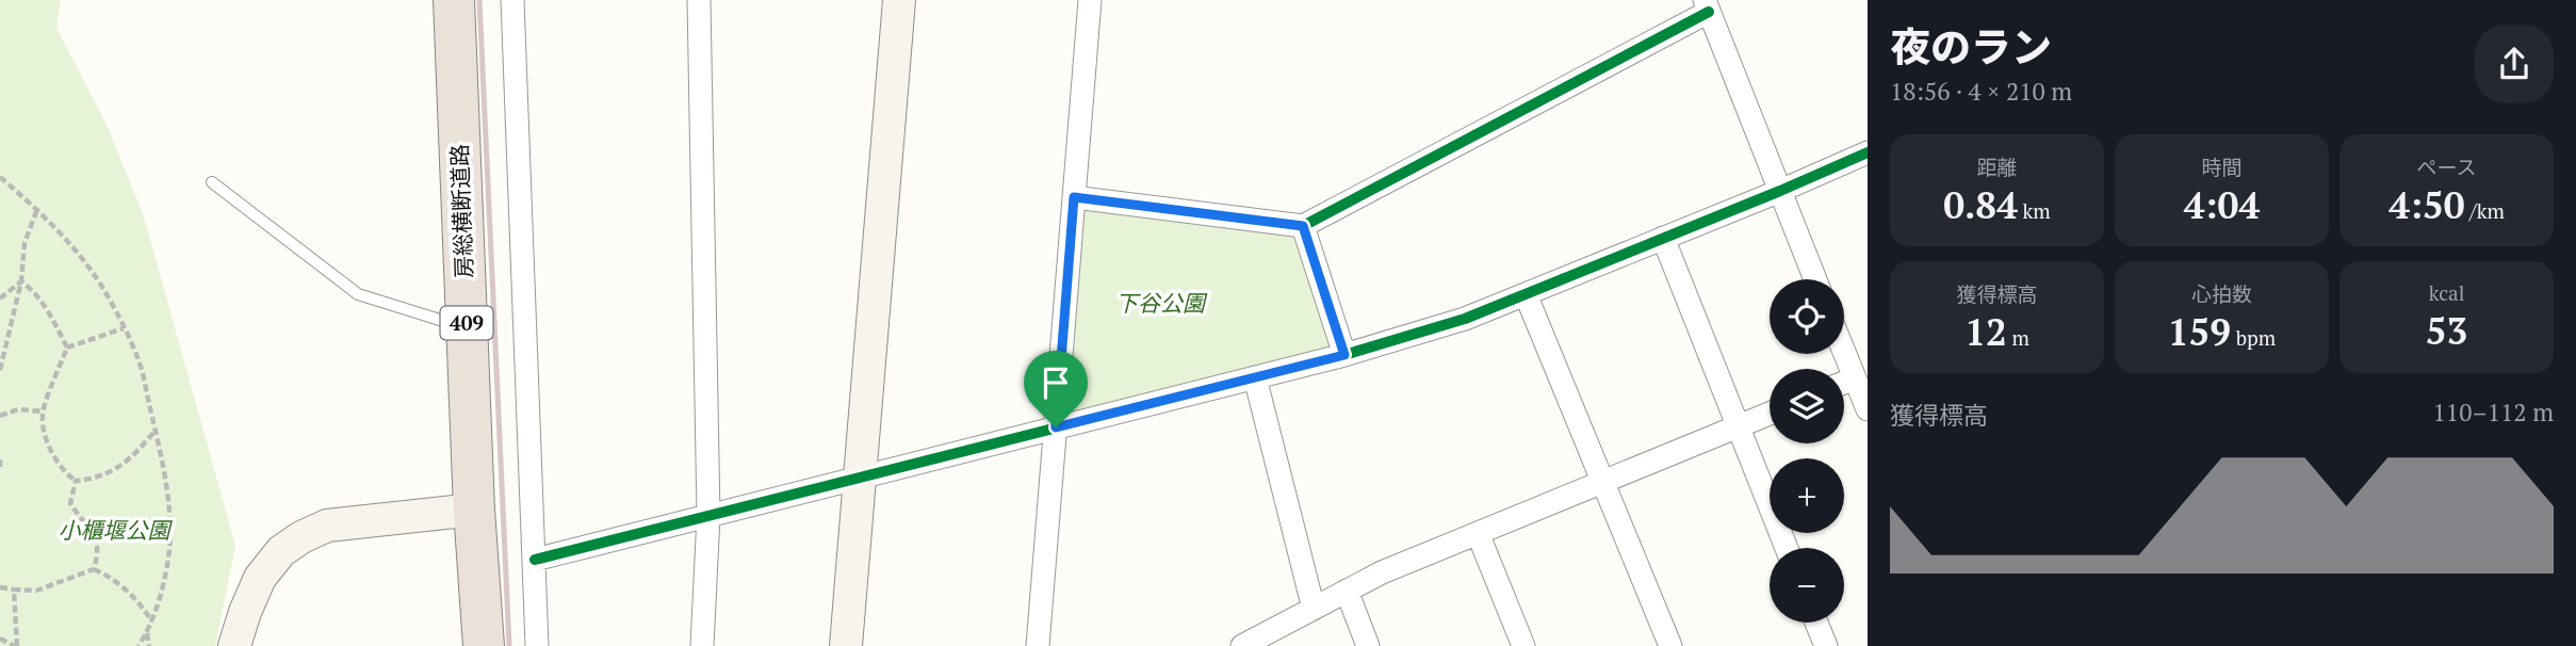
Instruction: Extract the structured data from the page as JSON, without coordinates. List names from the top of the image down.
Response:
{
  "streets": {
    "highway": ["房総横断道路", "409"]
  },
  "parks": ["下谷公園", "小櫃堰公園"],
  "page": {
    "heading": ["夜のラン", "18:56 · 4 × 210 m"],
    "stats": [
      ["距離", "0.84 km"],
      ["時間", "4:04"],
      ["ペース", "4:50 /km"],
      ["獲得標高", "12 m"],
      ["心拍数", "159 bpm"],
      ["kcal", "53"]
    ],
    "map_buttons": ["+", "−"],
    "chart": ["獲得標高", "110–112 m"]
  }
}
